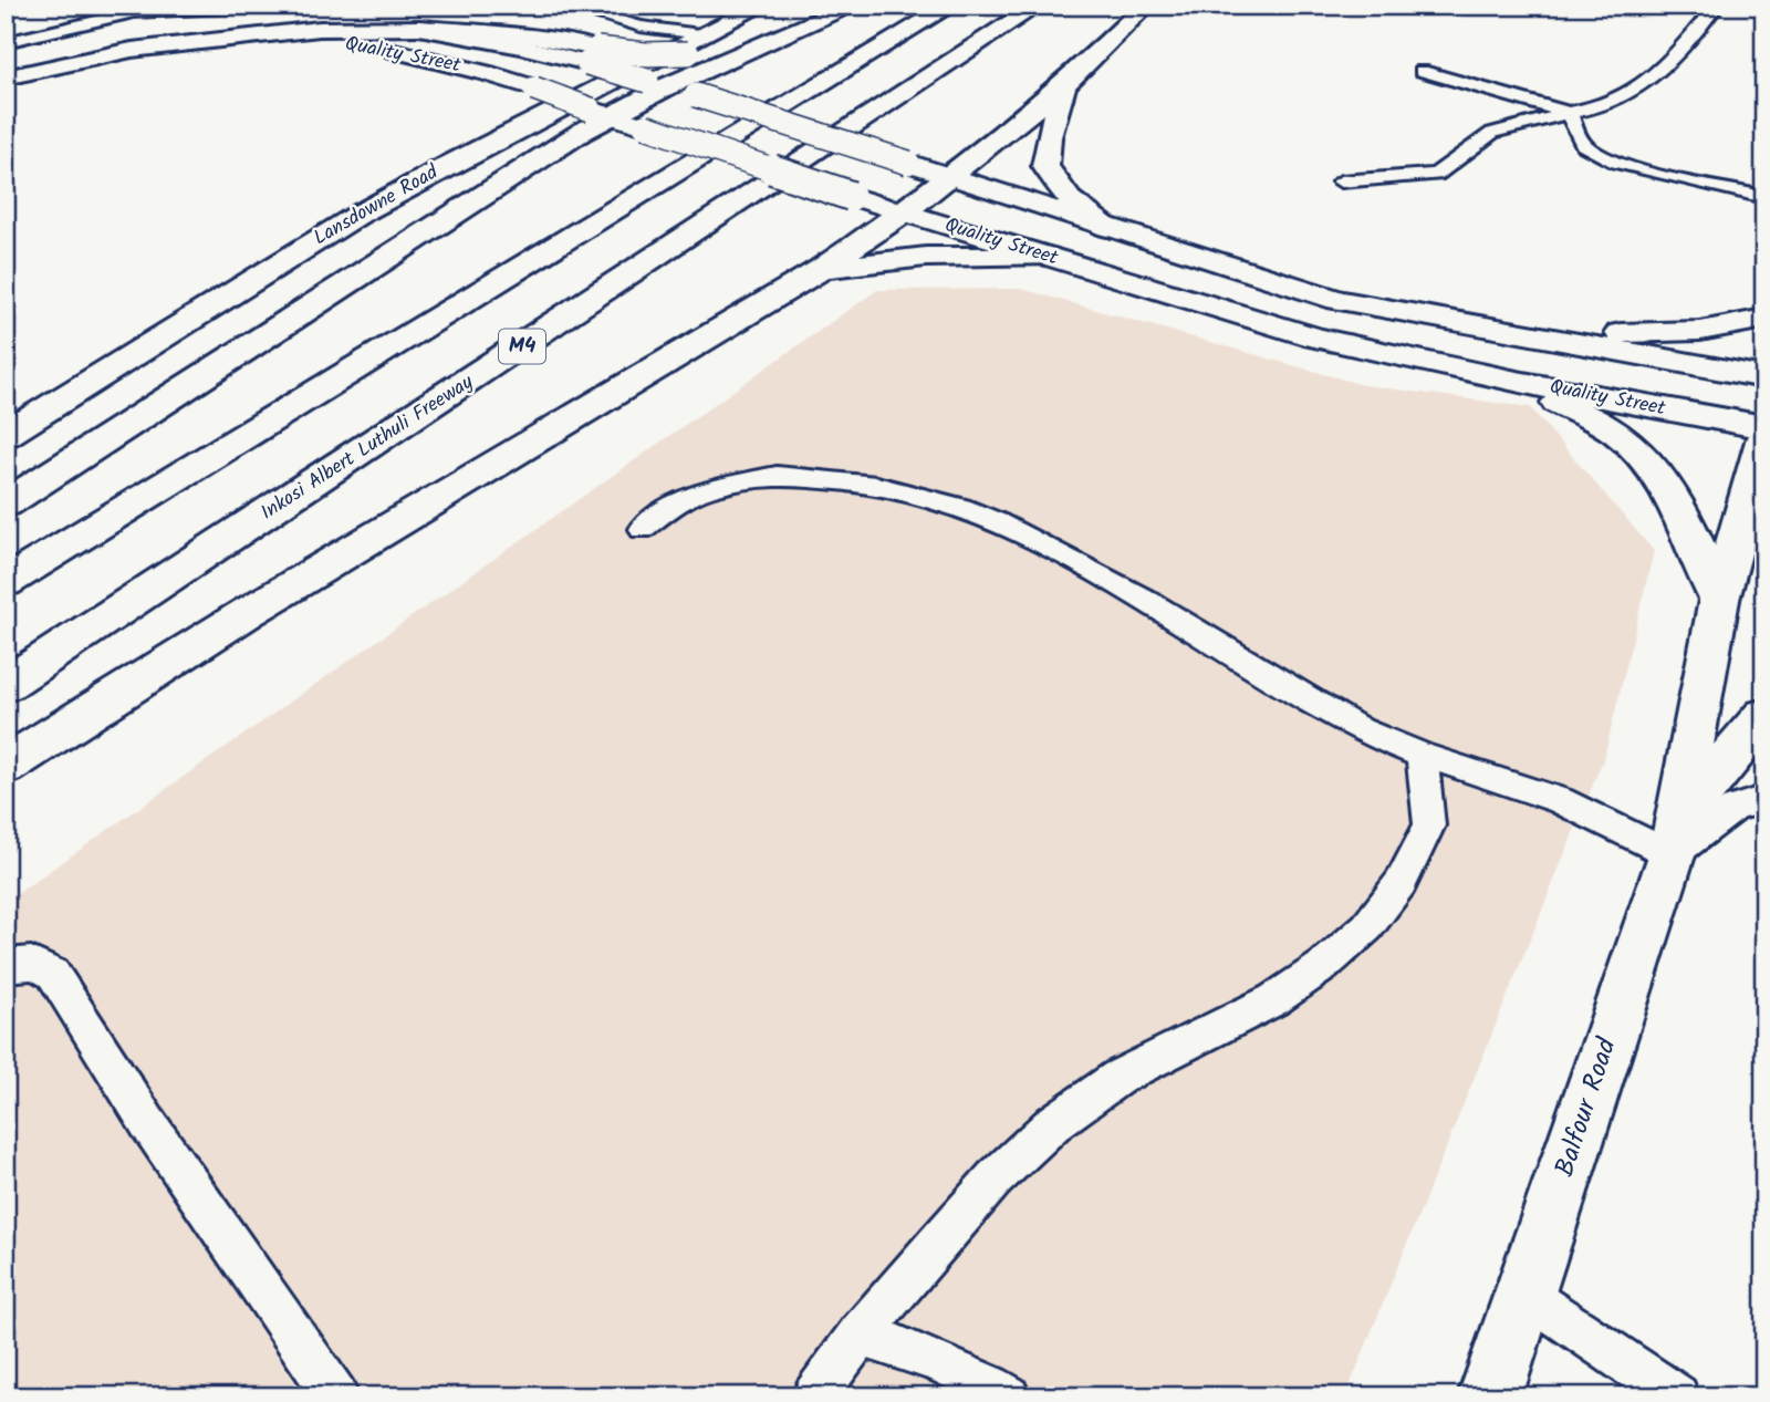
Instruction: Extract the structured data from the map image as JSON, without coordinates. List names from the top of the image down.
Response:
{
  "streets": {
    "main road": [
      "Quality Street",
      "Lansdowne Road",
      "M4",
      "Inkosi Albert Luthuli Freeway",
      "Balfour Road"
    ]
  }
}
